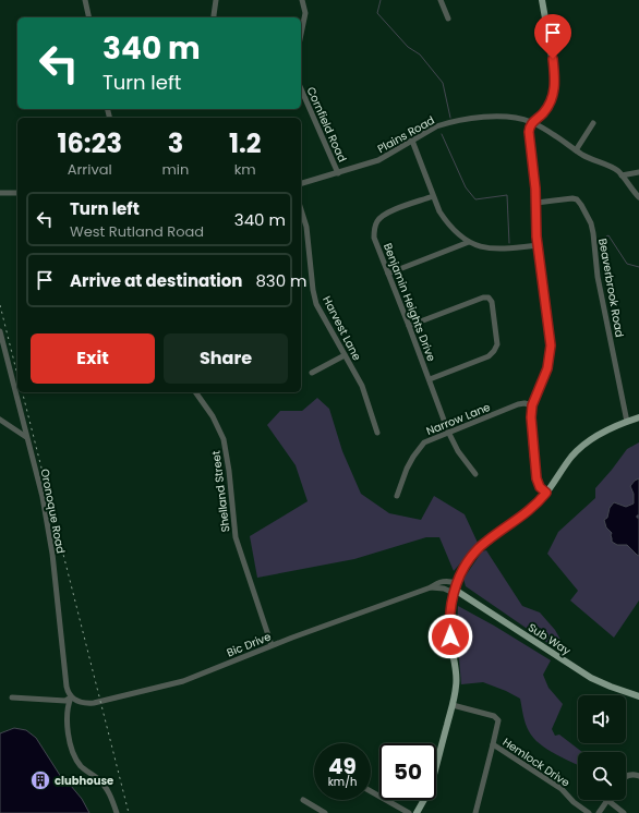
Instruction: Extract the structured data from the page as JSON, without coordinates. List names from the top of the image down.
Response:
{
  "streets": {
    "main road": ["Sub Way"],
    "street": [
      "Cornfield Road",
      "Plains Road",
      "Beaverbrook Road",
      "Benjamin Heights Drive",
      "Harvest Lane",
      "Narrow Lane",
      "Shelland Street",
      "Oronoque Road",
      "Bic Drive",
      "Hemlock Drive"
    ]
  },
  "crossings": [
    ["Cornfield Road", "Plains Road"],
    ["Shelland Street", "Bic Drive"],
    ["Oronoque Road", "Bic Drive"],
    ["Sub Way", "Bic Drive"]
  ],
  "places": {
    "building": ["clubhouse"]
  },
  "page": {
    "turn": ["340 m", "Turn left"],
    "eta": [
      "16:23",
      "Arrival",
      "3",
      "min",
      "1.2",
      "km"
    ],
    "list": [
      {
        "name": "Turn left",
        "note": "West Rutland Road",
        "value": "340 m"
      },
      {
        "name": "Arrive at destination",
        "value": "830 m"
      }
    ],
    "buttons": ["Exit", "Share"],
    "speed": "49 km/h",
    "limit": "50"
  }
}
